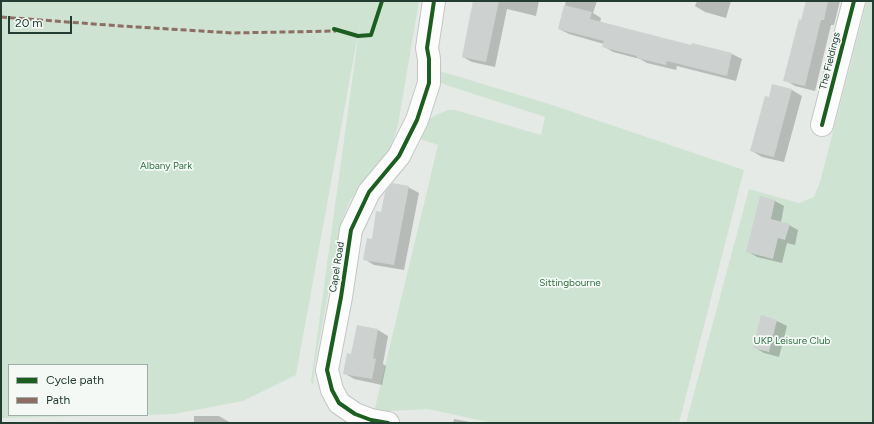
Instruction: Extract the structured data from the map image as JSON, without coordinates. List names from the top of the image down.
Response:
{
  "streets": {
    "street": ["The Fieldings", "Capel Road"]
  },
  "parks": ["Albany Park", "Sittingbourne", "UKP Leisure Club"],
  "legend": ["Cycle path", "Path"],
  "scale_bar": "20 m"
}
